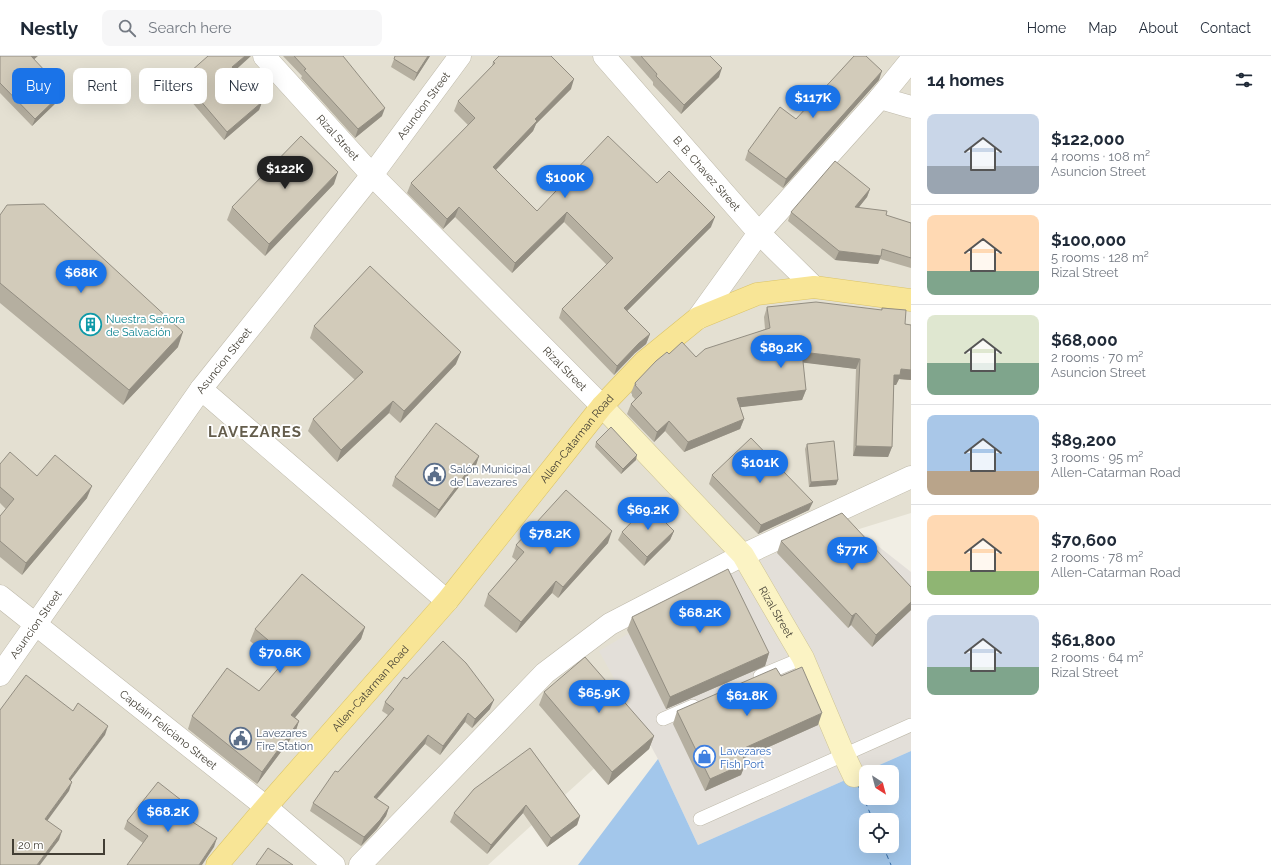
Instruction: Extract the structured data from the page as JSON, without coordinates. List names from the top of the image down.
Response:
{
  "streets": {
    "main road": ["Allen-Catarman Road"],
    "street": [
      "Asuncion Street",
      "Rizal Street",
      "B. B. Chavez Street",
      "Captain Feliciano Street"
    ]
  },
  "crossings": [
    ["Asuncion Street", "Rizal Street"],
    ["Asuncion Street", "Captain Feliciano Street"],
    ["Rizal Street", "Allen-Catarman Road"],
    ["B. B. Chavez Street", "Allen-Catarman Road"],
    ["Allen-Catarman Road", "Captain Feliciano Street"]
  ],
  "districts": ["LAVEZARES"],
  "places": {
    "building": ["Nuestra Señora de Salvación"],
    "public building": ["Salón Municipal de Lavezares", "Lavezares Fire Station"],
    "shop": ["Lavezares Fish Port"]
  },
  "scale_bar": "20 m",
  "north": "bottom right",
  "page": {
    "header": "Nestly",
    "search": "Search here",
    "nav": [
      "Home",
      "Map",
      "About",
      "Contact"
    ],
    "heading": "14 homes",
    "chip": [
      "Buy",
      "Rent",
      "Filters",
      "New"
    ],
    "price": [
      "$117K",
      "$122K",
      "$100K",
      "$68K",
      "$89.2K",
      "$101K",
      "$69.2K",
      "$78.2K",
      "$77K",
      "$68.2K",
      "$70.6K",
      "$65.9K",
      "$61.8K",
      "$68.2K"
    ],
    "list": [
      {
        "name": "$122,000",
        "note": "4 rooms · 108 m² · Asuncion Street"
      },
      {
        "name": "$100,000",
        "note": "5 rooms · 128 m² · Rizal Street"
      },
      {
        "name": "$68,000",
        "note": "2 rooms · 70 m² · Asuncion Street"
      },
      {
        "name": "$89,200",
        "note": "3 rooms · 95 m² · Allen-Catarman Road"
      },
      {
        "name": "$70,600",
        "note": "2 rooms · 78 m² · Allen-Catarman Road"
      },
      {
        "name": "$61,800",
        "note": "2 rooms · 64 m² · Rizal Street"
      }
    ],
    "scale": "20 m"
  }
}
